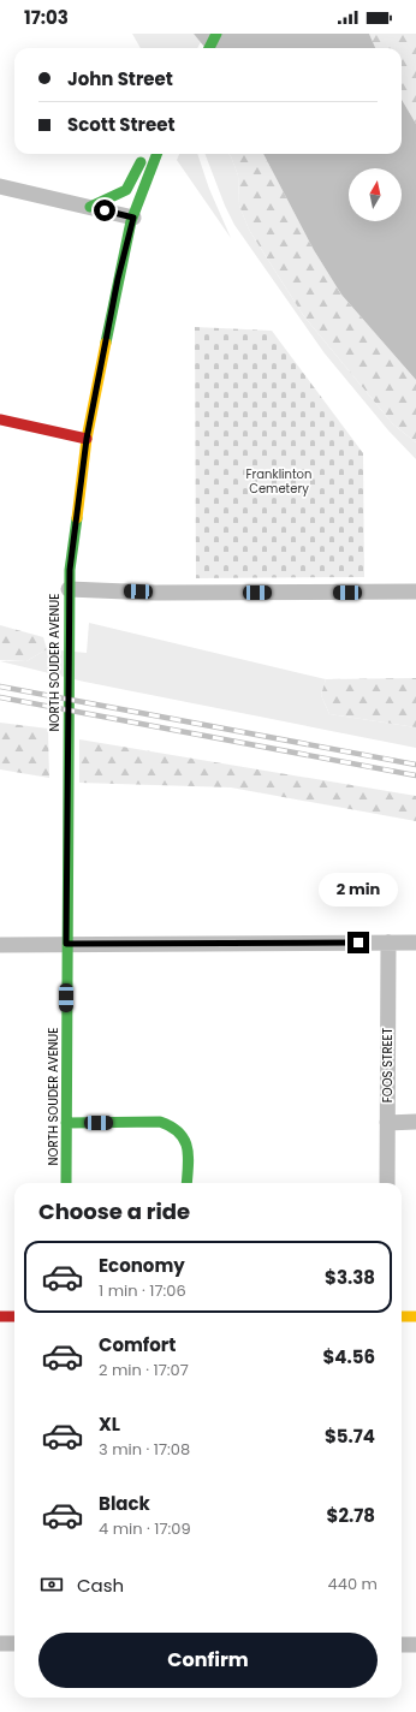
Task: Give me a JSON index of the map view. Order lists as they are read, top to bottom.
{
  "streets": {
    "main road": ["NORTH SOUDER AVENUE"],
    "street": ["FOOS STREET"]
  },
  "parks": ["Franklinton Cemetery"],
  "north": "top",
  "page": {
    "status": "17:03",
    "banner": ["John Street", "Scott Street"],
    "bubble": "2 min",
    "heading": "Choose a ride",
    "list": [
      {
        "name": "Economy",
        "note": "1 min · 17:06",
        "value": "$3.38"
      },
      {
        "name": "Comfort",
        "note": "2 min · 17:07",
        "value": "$4.56"
      },
      {
        "name": "XL",
        "note": "3 min · 17:08",
        "value": "$5.74"
      },
      {
        "name": "Black",
        "note": "4 min · 17:09",
        "value": "$2.78"
      }
    ],
    "pay": ["Cash", "440 m"],
    "buttons": "Confirm"
  }
}
